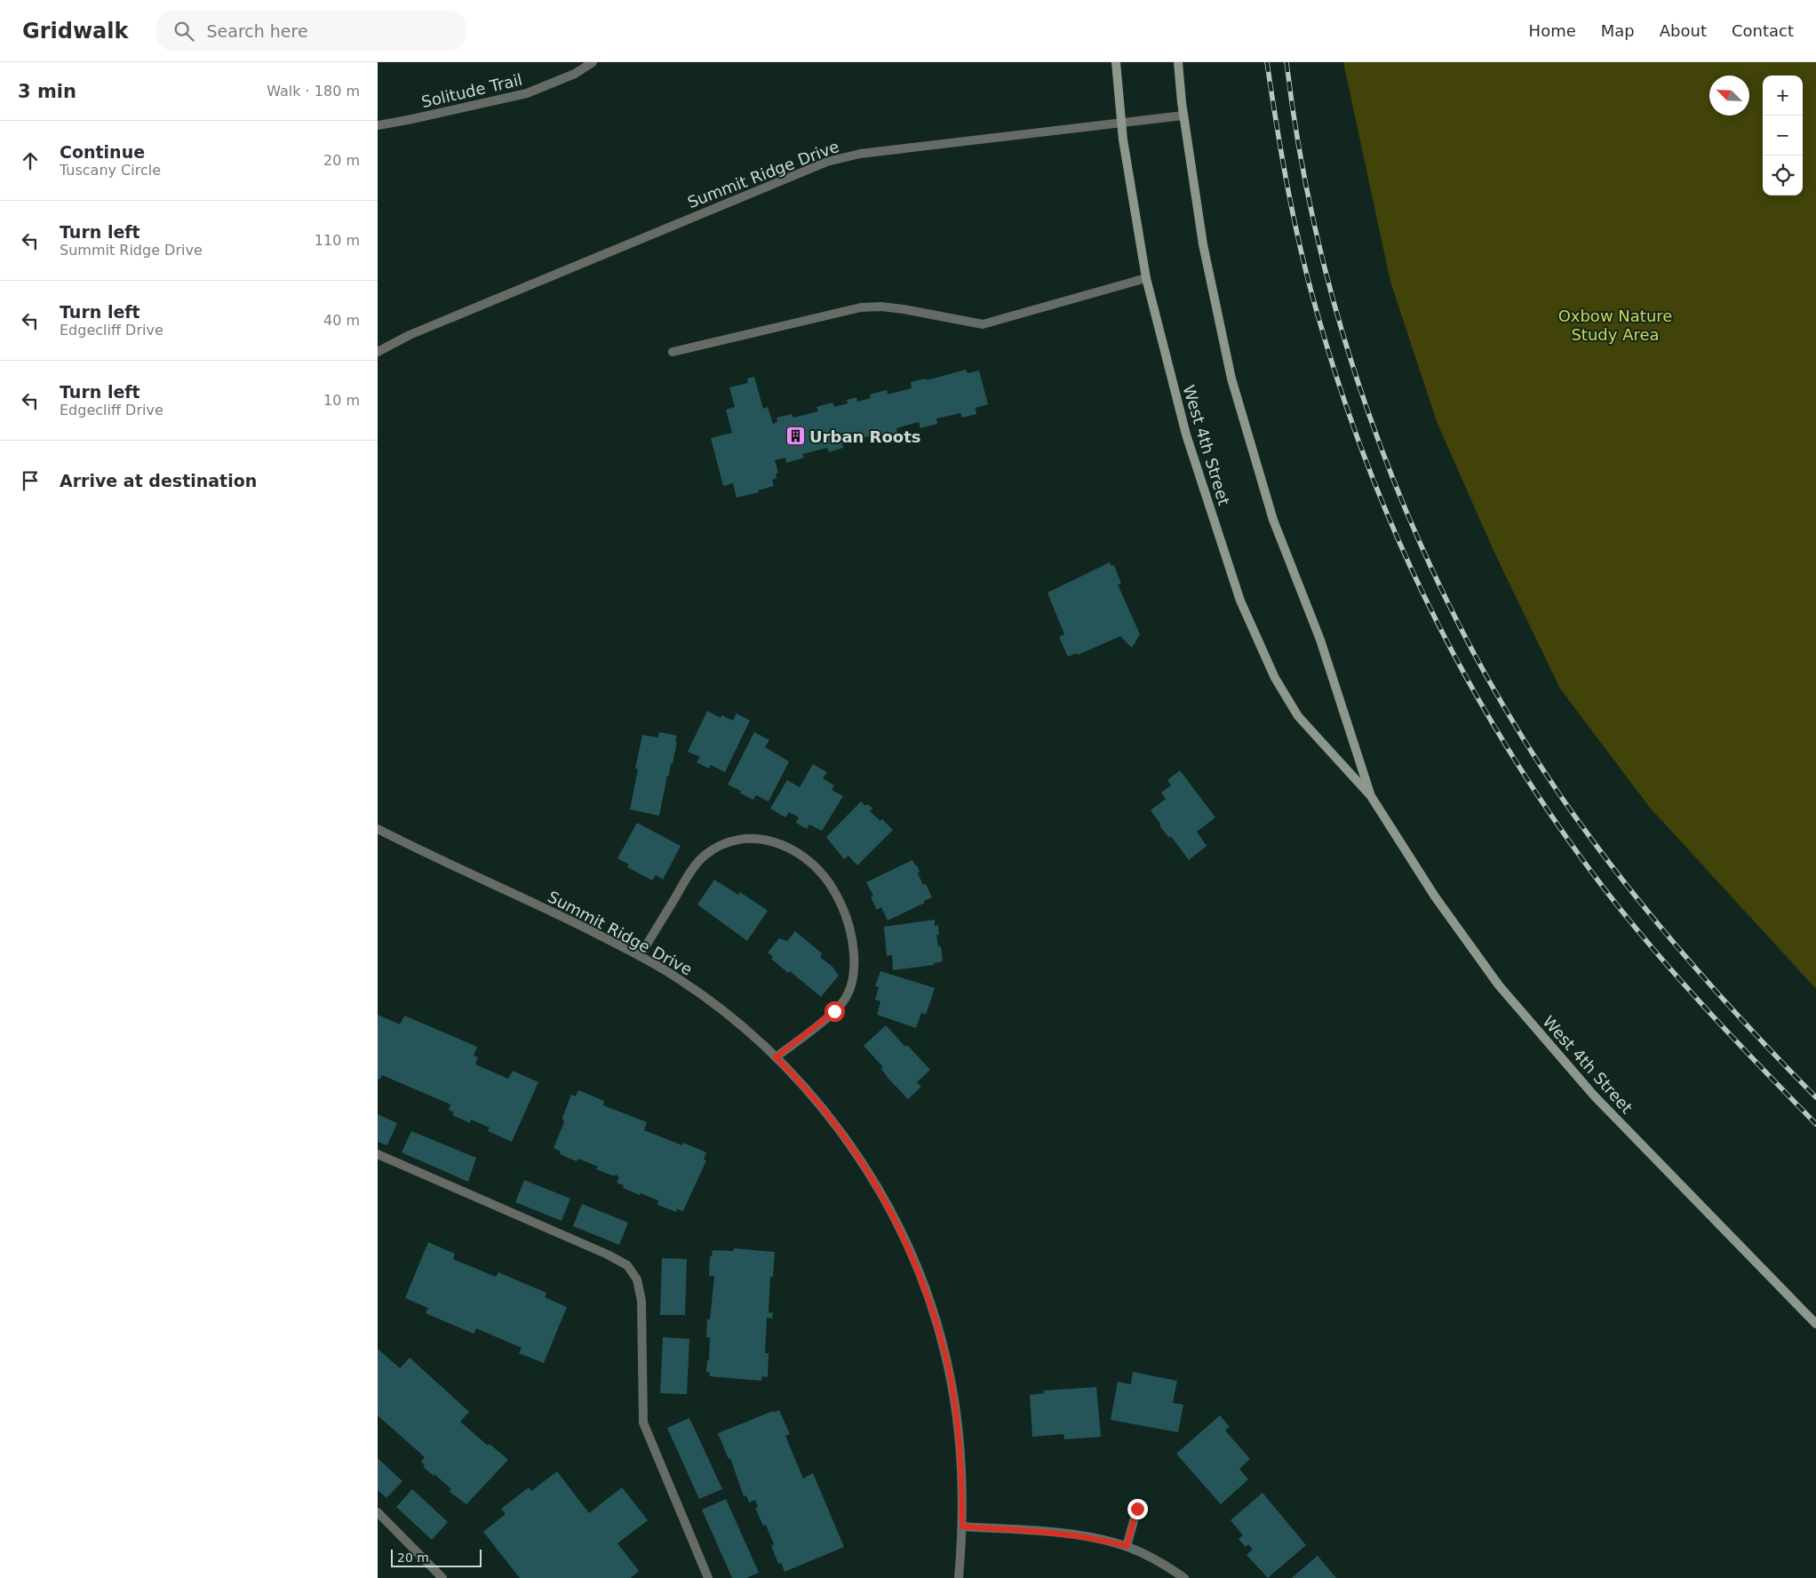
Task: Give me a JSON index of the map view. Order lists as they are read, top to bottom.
{
  "streets": {
    "main road": ["West 4th Street"],
    "street": ["Solitude Trail", "Summit Ridge Drive"]
  },
  "crossings": [
    ["Summit Ridge Drive", "West 4th Street"]
  ],
  "parks": ["Oxbow Nature Study Area"],
  "places": {
    "building": ["Urban Roots"]
  },
  "scale_bar": "20 m",
  "north": "top left",
  "page": {
    "header": "Gridwalk",
    "search": "Search here",
    "nav": [
      "Home",
      "Map",
      "About",
      "Contact"
    ],
    "heading": ["3 min", "Walk · 180 m"],
    "map_buttons": ["+", "−"],
    "list": [
      ["Continue", "Tuscany Circle", "20 m"],
      ["Turn left", "Summit Ridge Drive", "110 m"],
      ["Turn left", "Edgecliff Drive", "40 m"],
      ["Turn left", "Edgecliff Drive", "10 m"],
      "Arrive at destination"
    ],
    "scale": "20 m"
  }
}
